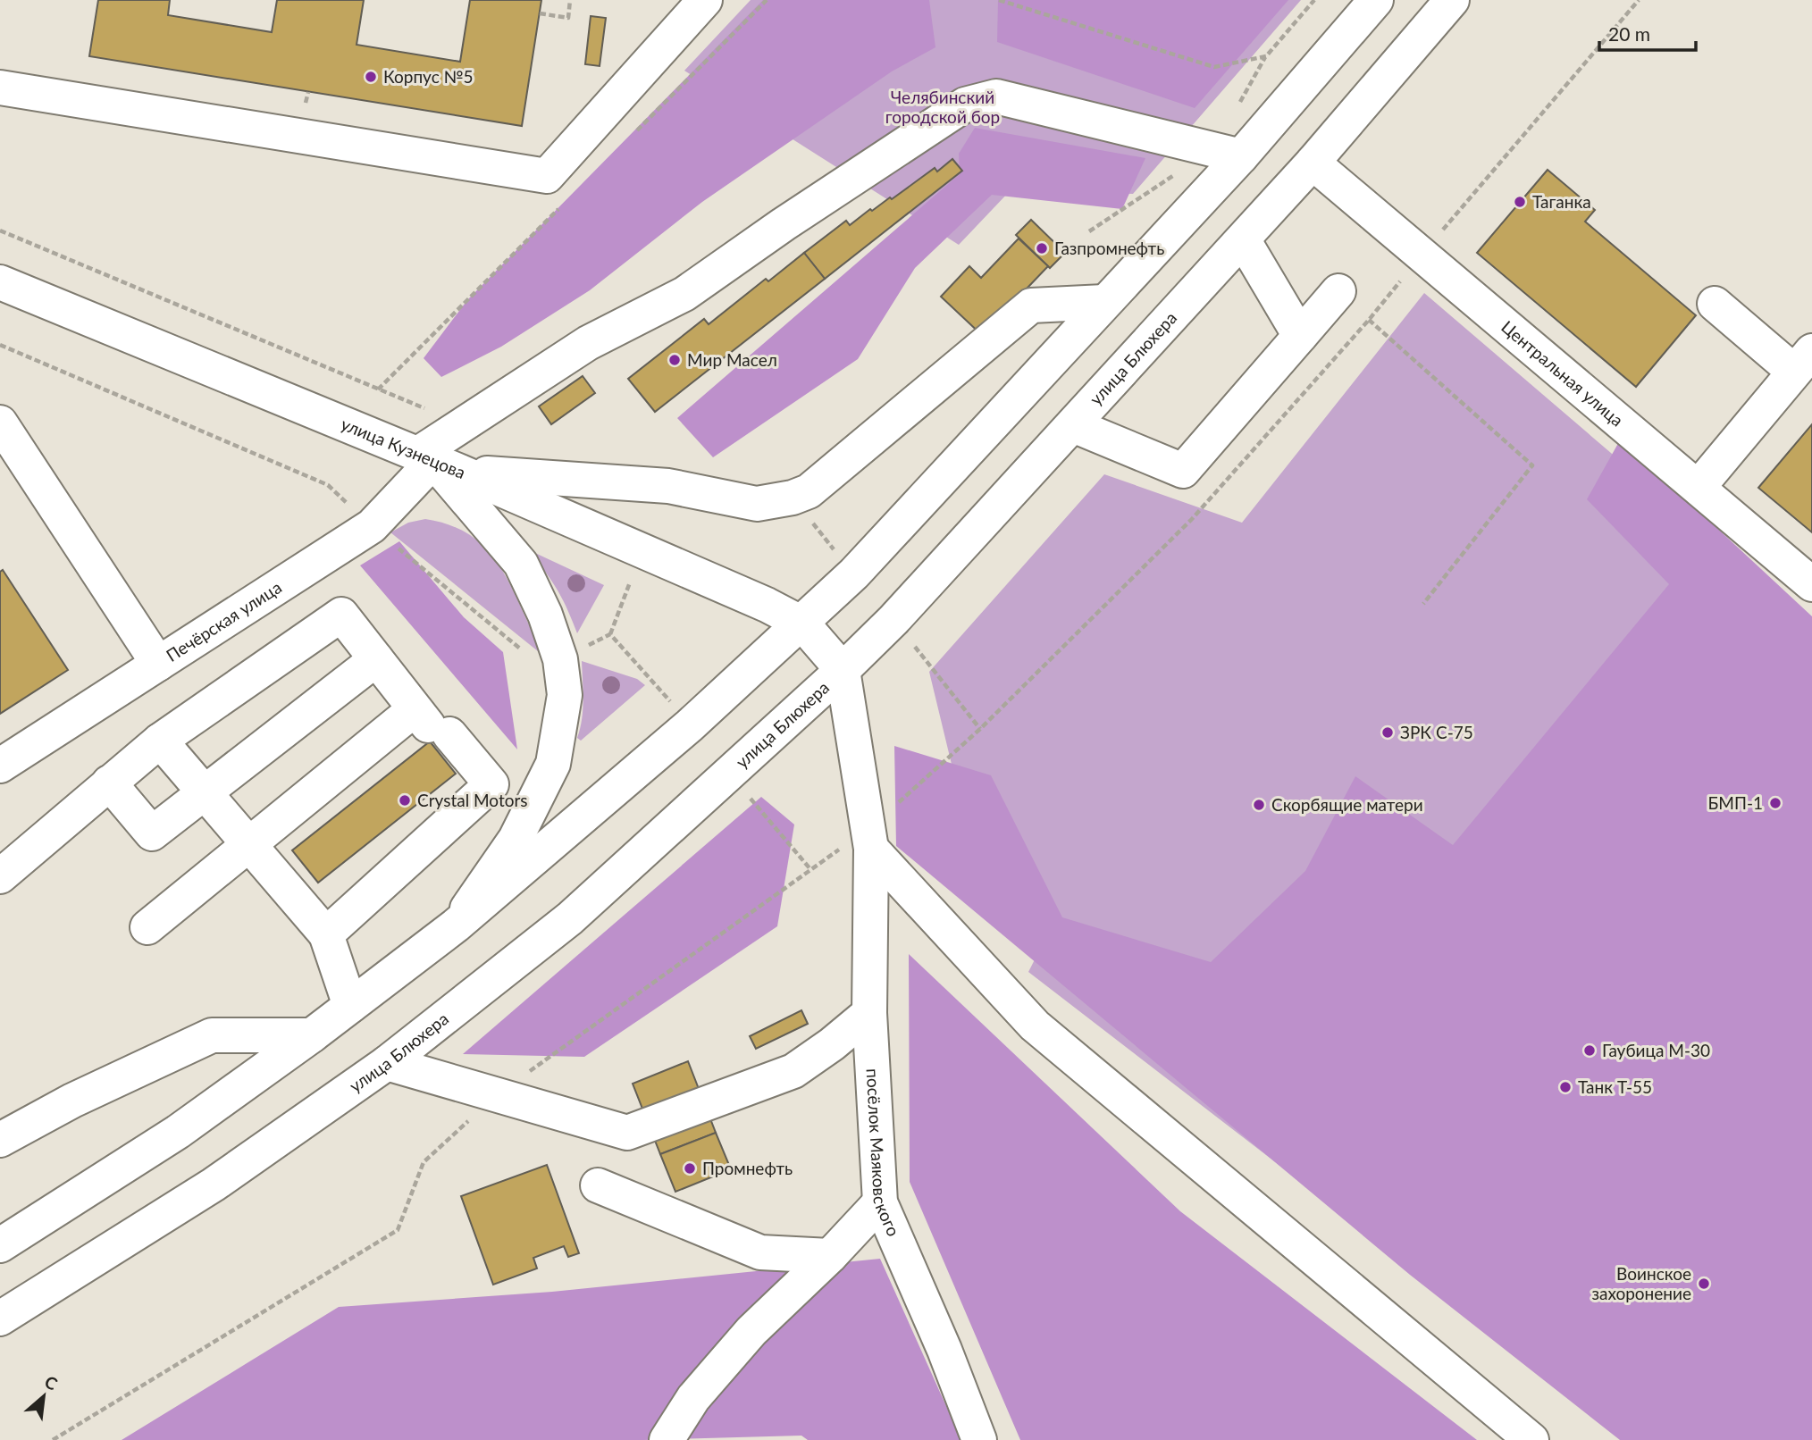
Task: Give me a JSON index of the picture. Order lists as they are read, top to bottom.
{
  "streets": {
    "street": [
      "улица Блюхера",
      "Центральная улица",
      "улица Кузнецова",
      "Печёрская улица",
      "посёлок Маяковского"
    ]
  },
  "crossings": [
    ["улица Блюхера", "Центральная улица"],
    ["улица Блюхера", "посёлок Маяковского"],
    ["улица Кузнецова", "Печёрская улица"]
  ],
  "parks": ["Челябинский городской бор"],
  "places": [
    "Корпус №5",
    "Таганка",
    "Газпромнефть",
    "Мир Масел",
    "ЗРК С-75",
    "Crystal Motors",
    "БМП-1",
    "Скорбящие матери",
    "Гаубица М-30",
    "Танк Т-55",
    "Промнефть",
    "Воинское захоронение"
  ],
  "scale_bar": "20 m",
  "north": "top right"
}
